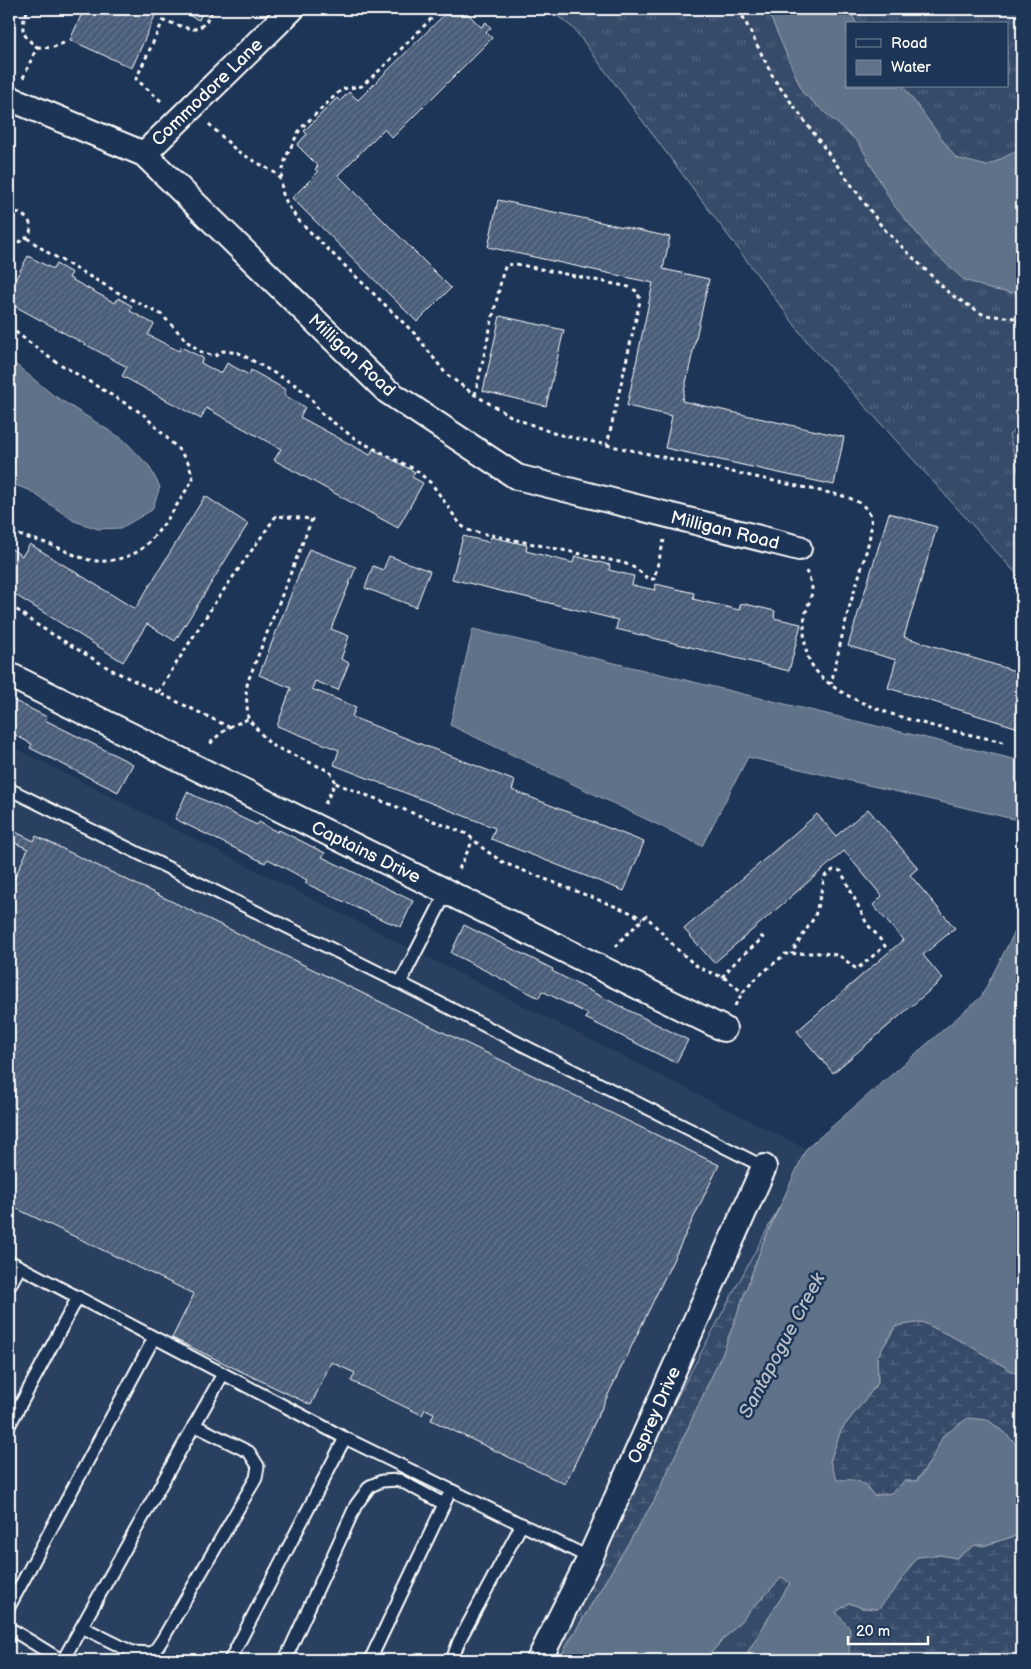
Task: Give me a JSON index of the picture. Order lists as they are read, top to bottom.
{
  "streets": {
    "street": [
      "Commodore Lane",
      "Milligan Road",
      "Captains Drive",
      "Osprey Drive"
    ]
  },
  "crossings": [
    ["Commodore Lane", "Milligan Road"]
  ],
  "water": ["Santapogue Creek"],
  "legend": ["Road", "Water"],
  "scale_bar": "20 m"
}
